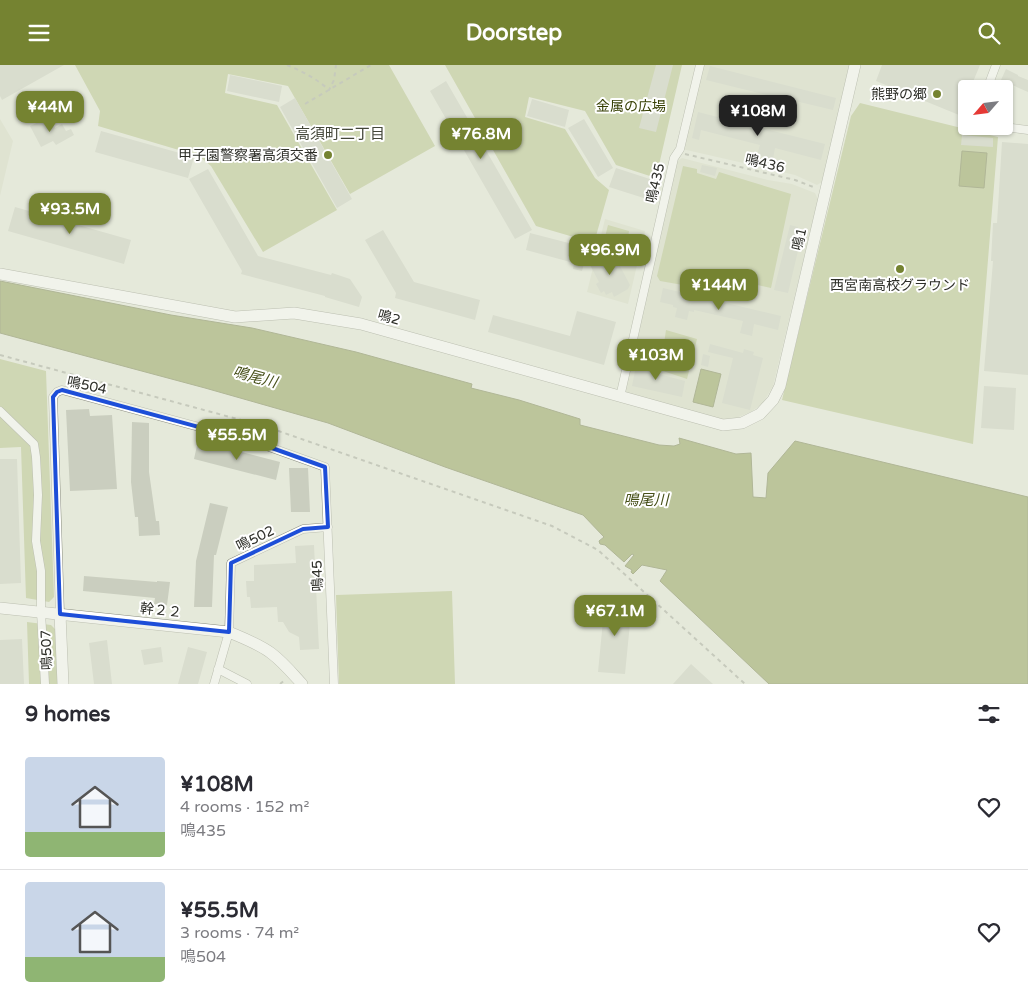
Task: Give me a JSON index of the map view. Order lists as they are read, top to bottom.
{
  "streets": {
    "street": [
      "鳴435",
      "鳴1",
      "鳴2",
      "鳴504",
      "鳴502",
      "鳴45",
      "幹２２",
      "鳴507"
    ],
    "path": ["鳴436"]
  },
  "crossings": [
    ["鳴436", "鳴435"],
    ["鳴436", "鳴1"],
    ["鳴435", "鳴2"],
    ["鳴1", "鳴2"],
    ["鳴504", "鳴45"],
    ["鳴504", "幹２２"],
    ["鳴504", "鳴507"],
    ["鳴502", "鳴45"],
    ["鳴502", "幹２２"],
    ["幹２２", "鳴507"]
  ],
  "districts": ["高須町二丁目"],
  "water": ["鳴尾川"],
  "parks": ["金属の広場"],
  "places": ["熊野の郷", "甲子園警察署高須交番", "西宮南高校グラウンド"],
  "north": "bottom left",
  "page": {
    "header": "Doorstep",
    "price": [
      "¥44M",
      "¥108M",
      "¥76.8M",
      "¥93.5M",
      "¥96.9M",
      "¥144M",
      "¥103M",
      "¥55.5M",
      "¥67.1M"
    ],
    "heading": "9 homes",
    "list": [
      {
        "name": "¥108M",
        "note": "4 rooms · 152 m² · 鳴435"
      },
      {
        "name": "¥55.5M",
        "note": "3 rooms · 74 m² · 鳴504"
      }
    ]
  }
}
